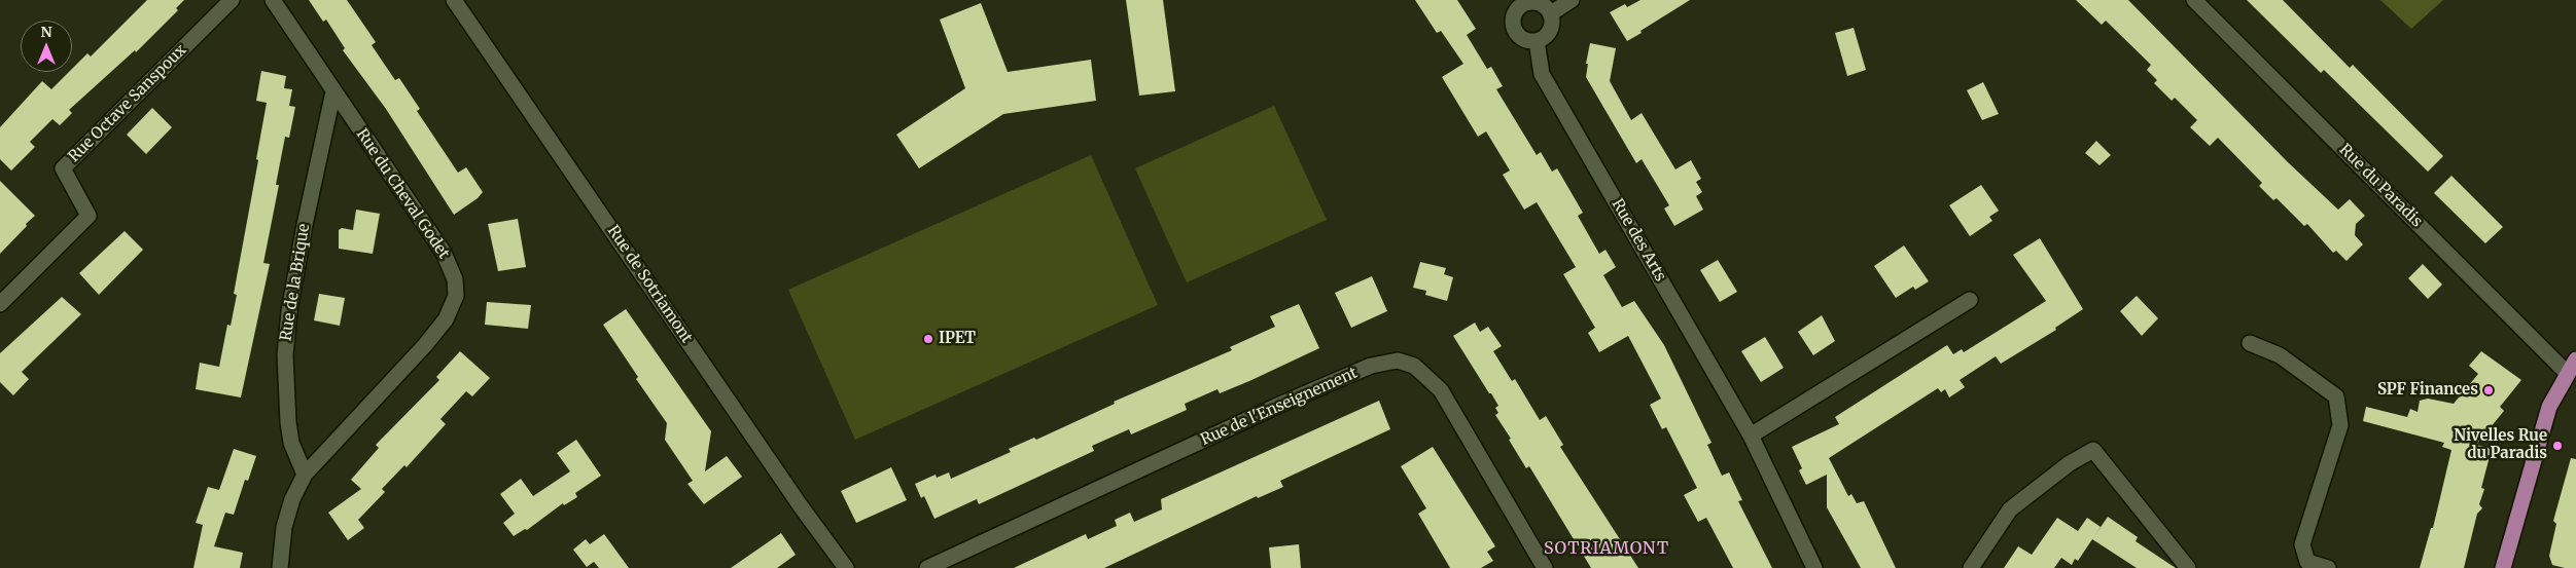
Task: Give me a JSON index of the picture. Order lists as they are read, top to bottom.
{
  "streets": {
    "street": [
      "Rue Octave Sanspoux",
      "Rue du Paradis",
      "Rue du Cheval Godet",
      "Rue des Arts",
      "Rue de la Brique",
      "Rue de Sotriamont",
      "Rue de l'Enseignement"
    ]
  },
  "crossings": [
    ["Rue du Cheval Godet", "Rue de la Brique"]
  ],
  "districts": ["SOTRIAMONT"],
  "places": ["IPET", "SPF Finances", "Nivelles Rue du Paradis"],
  "north": "top"
}
